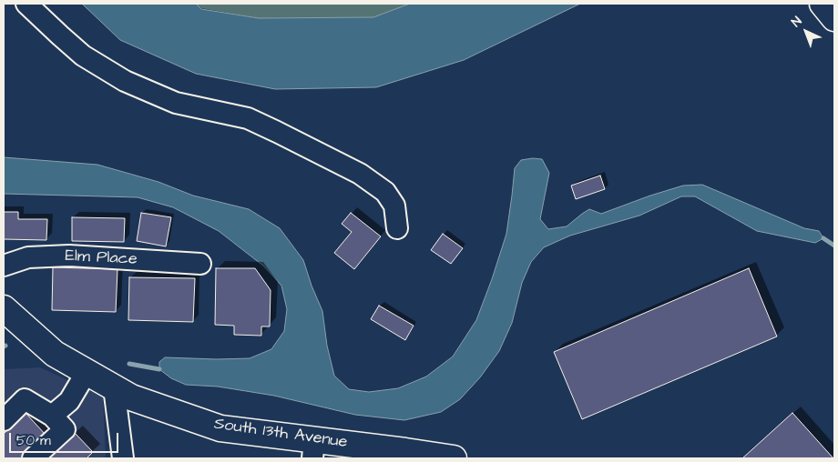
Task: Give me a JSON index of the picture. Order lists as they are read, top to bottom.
{
  "streets": {
    "main road": ["South 13th Avenue"],
    "street": ["Elm Place"]
  },
  "scale_bar": "50 m",
  "north": "top left"
}
